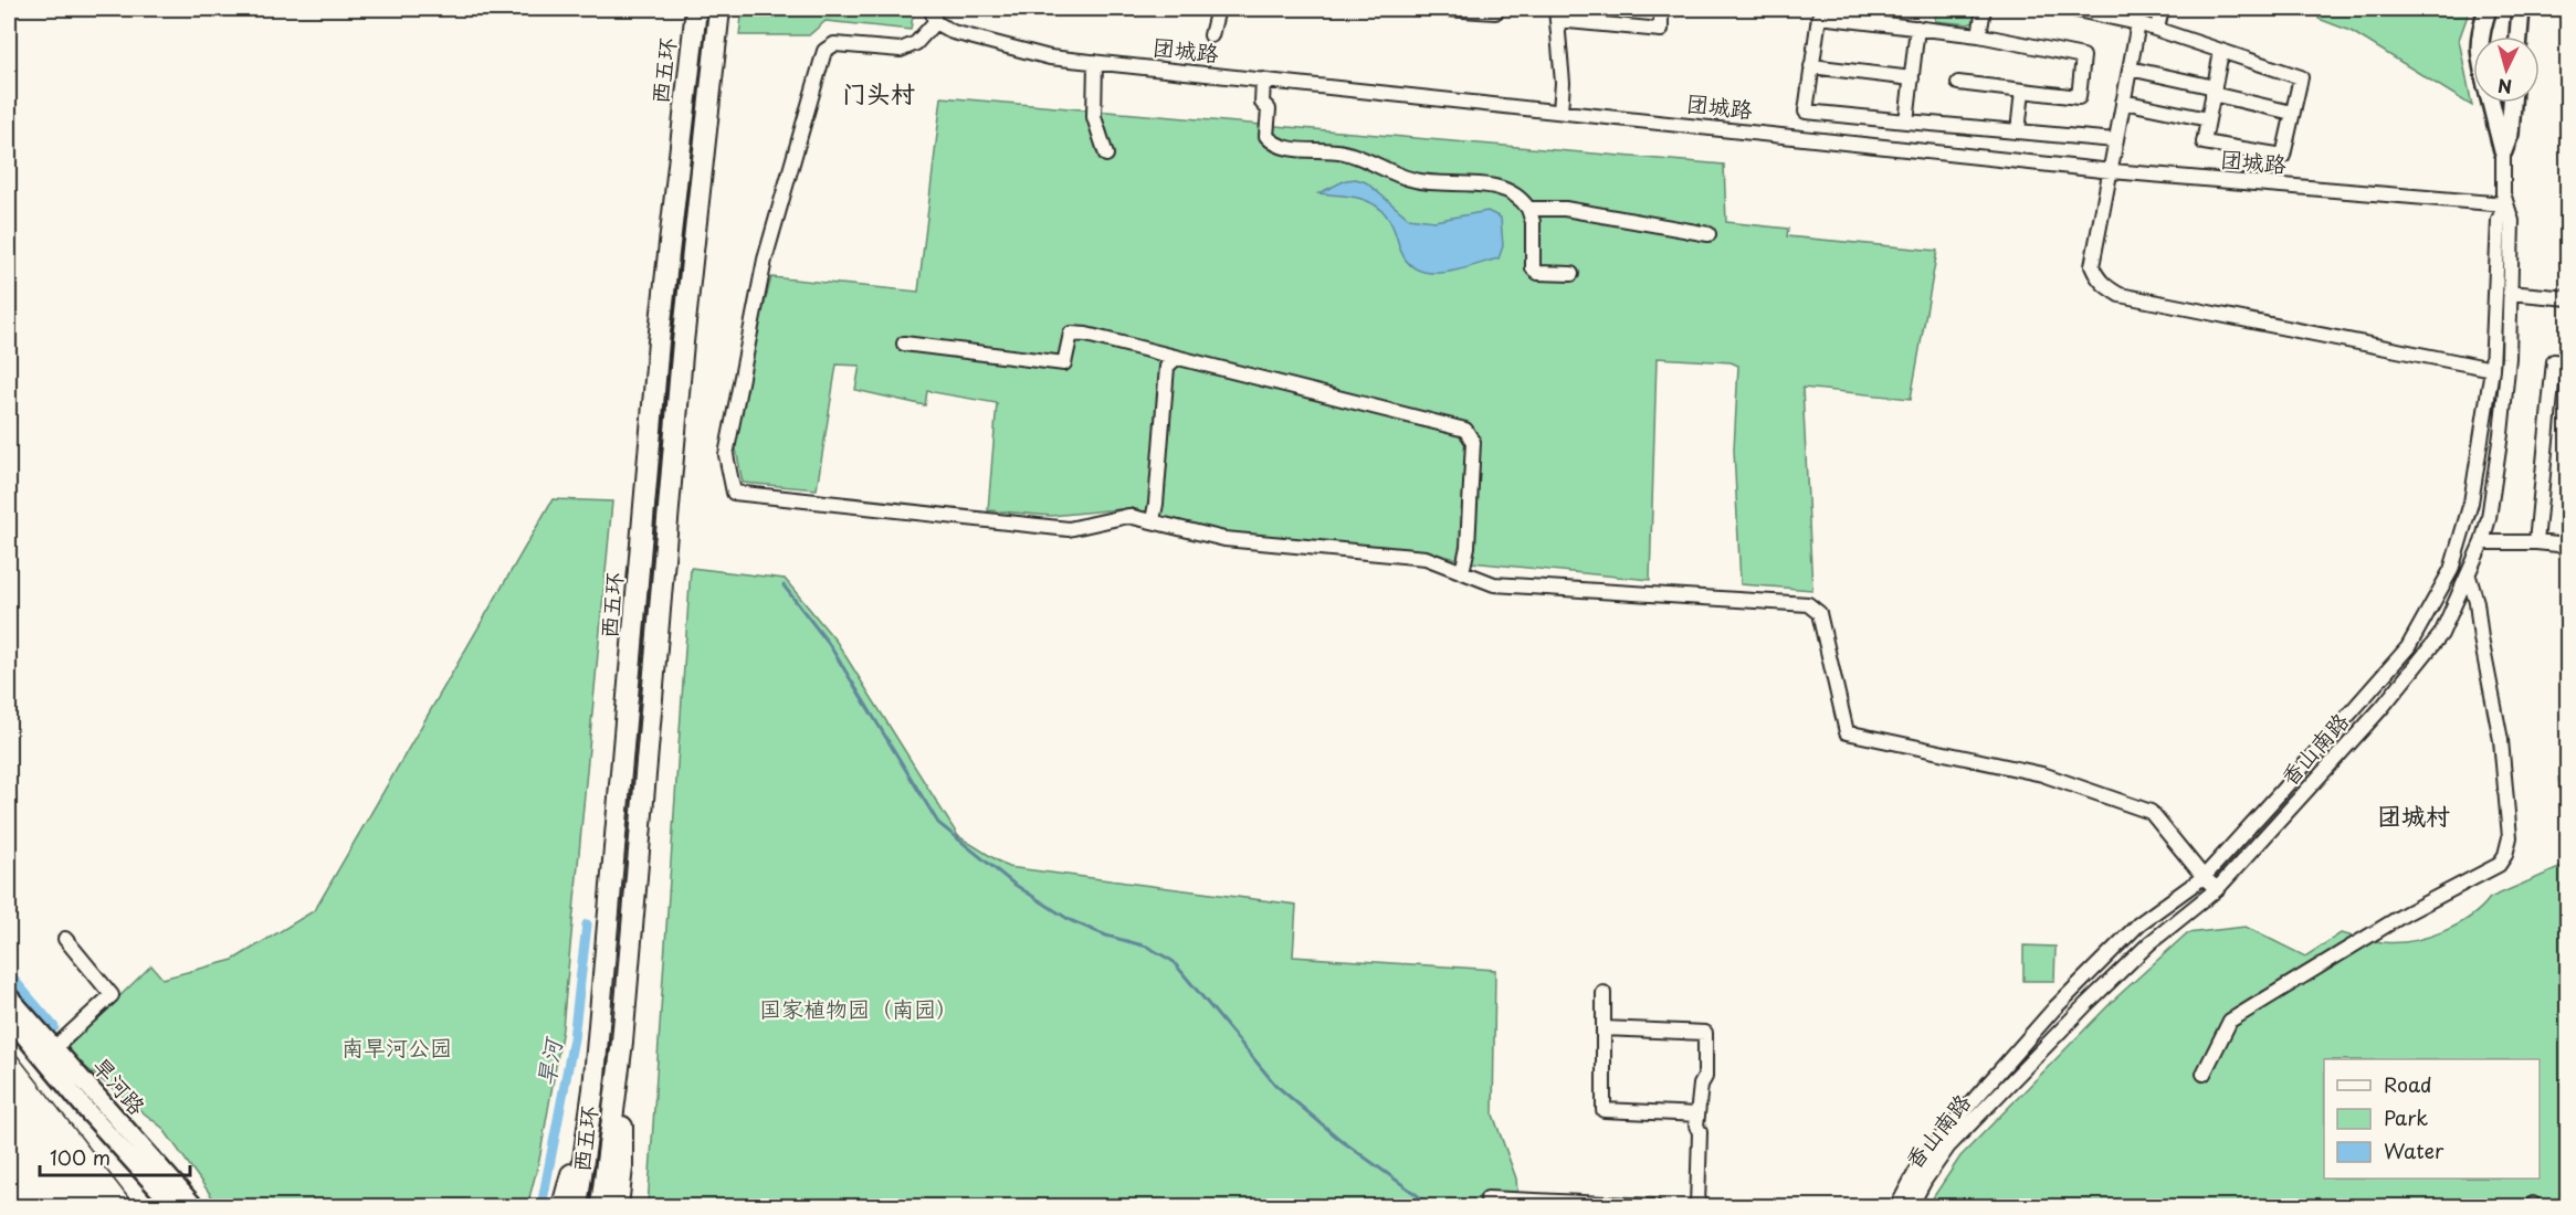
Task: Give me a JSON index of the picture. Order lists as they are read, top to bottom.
{
  "streets": {
    "highway": ["西五环"],
    "main road": ["香山南路", "旱河路"],
    "street": ["团城路"]
  },
  "crossings": [
    ["团城路", "香山南路"]
  ],
  "districts": ["门头村", "团城村"],
  "water": ["旱河"],
  "parks": ["国家植物园（南园）", "南旱河公园"],
  "legend": ["Road", "Park", "Water"],
  "scale_bar": "100 m",
  "north": "bottom"
}
